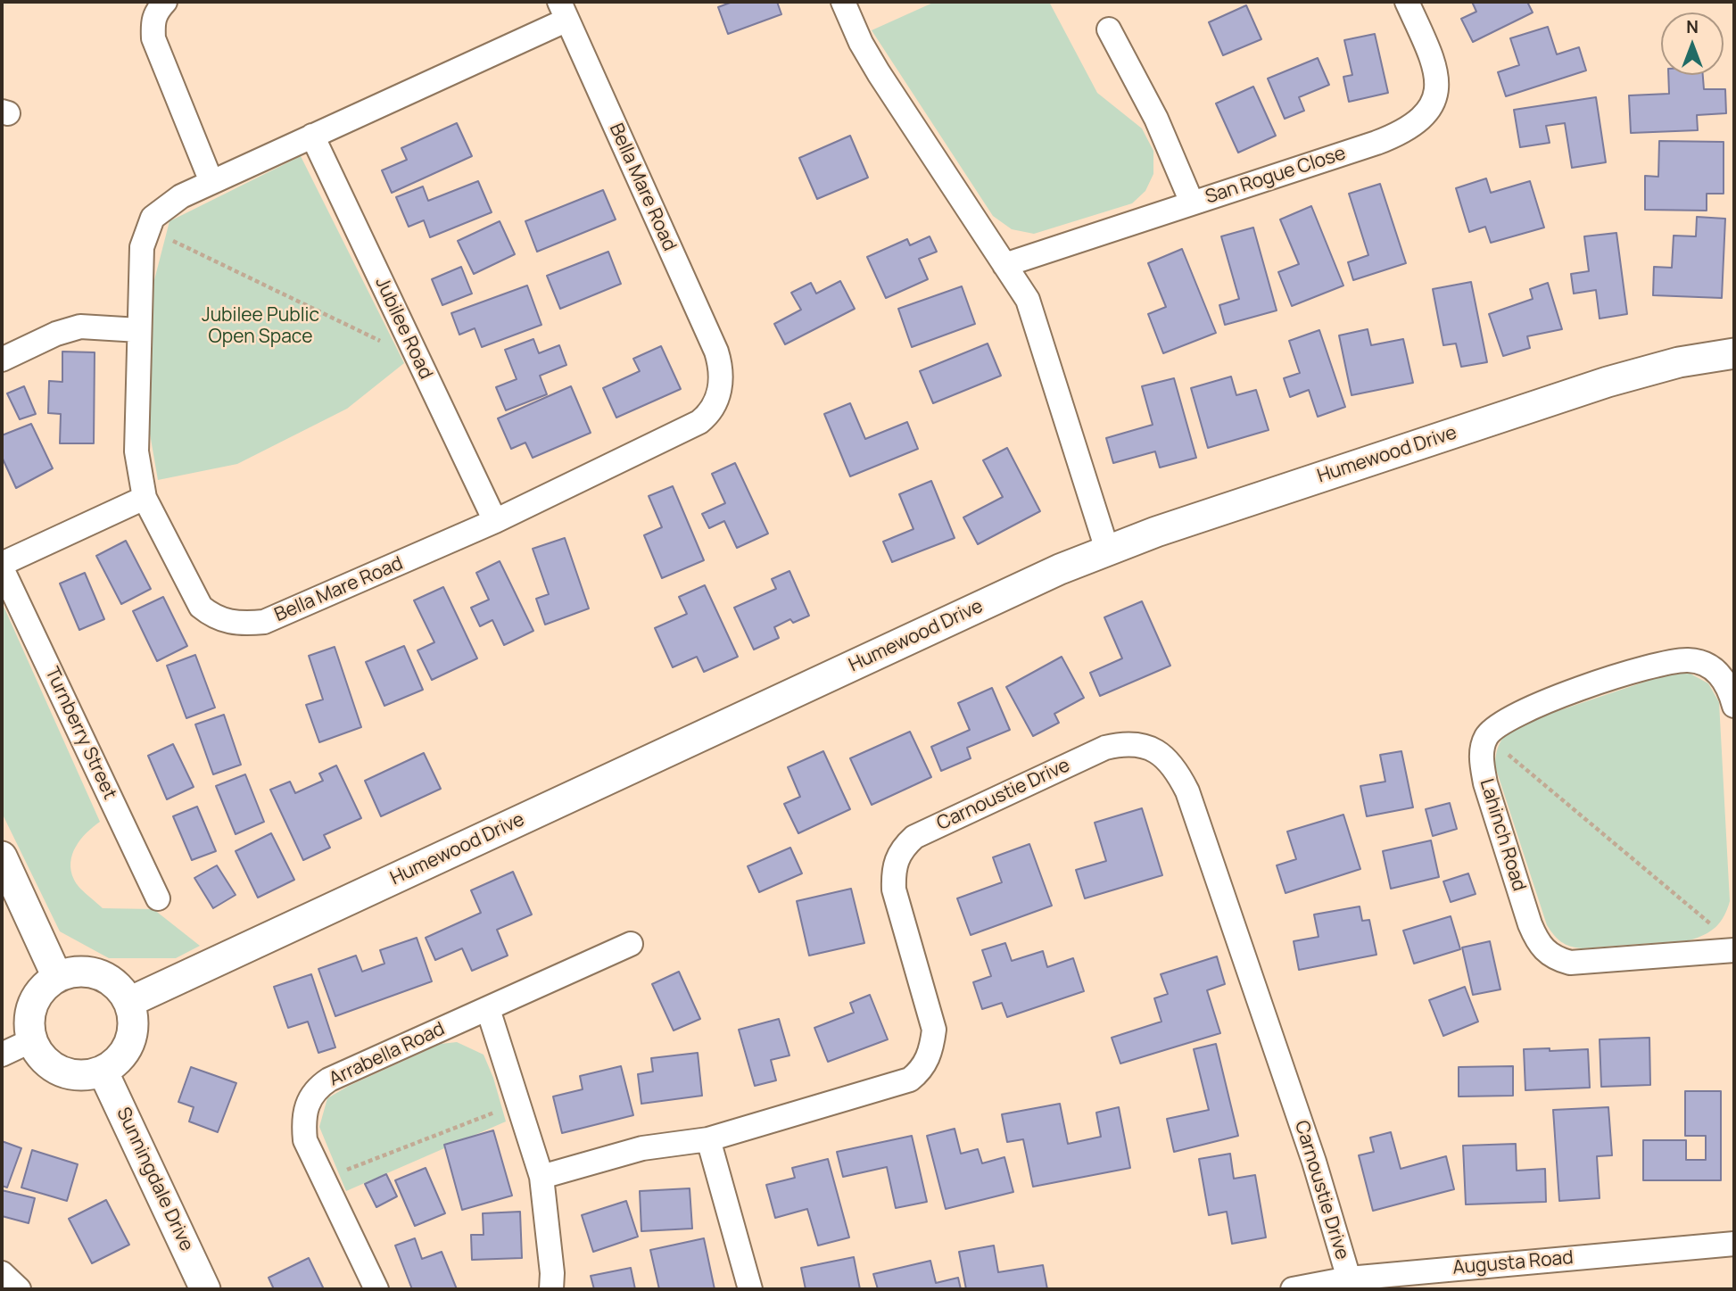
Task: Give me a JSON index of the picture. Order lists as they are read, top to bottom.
{
  "streets": {
    "street": [
      "San Rogue Close",
      "Bella Mare Road",
      "Jubilee Road",
      "Humewood Drive",
      "Turnberry Street",
      "Carnoustie Drive",
      "Lahinch Road",
      "Arrabella Road",
      "Sunningdale Drive",
      "Augusta Road"
    ]
  },
  "crossings": [
    ["Bella Mare Road", "Jubilee Road"],
    ["Humewood Drive", "Sunningdale Drive"],
    ["Carnoustie Drive", "Augusta Road"]
  ],
  "parks": ["Jubilee Public Open Space"],
  "north": "top"
}
